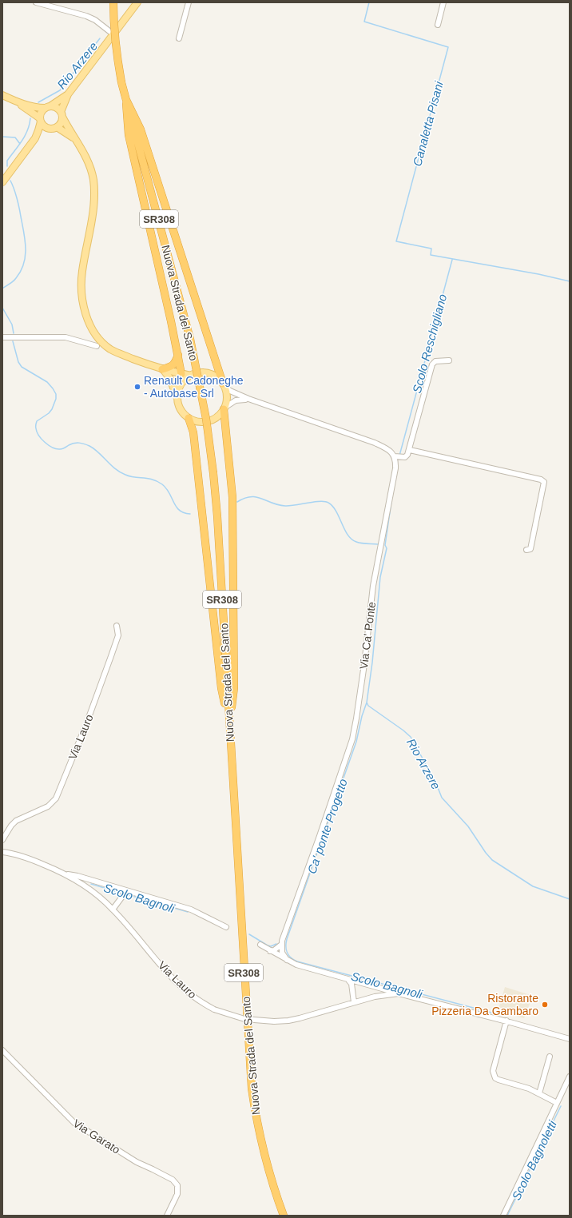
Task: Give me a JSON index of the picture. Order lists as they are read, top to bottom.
{
  "streets": {
    "highway": ["SR308", "Nuova Strada del Santo"],
    "street": ["Via Ca' Ponte", "Via Lauro", "Via Garato"]
  },
  "water": [
    "Rio Arzere",
    "Canaletta Pisani",
    "Scolo Reschigliano",
    "Ca' ponte Progetto",
    "Scolo Bagnoli",
    "Scolo Bagnoletti"
  ],
  "places": ["Renault Cadoneghe - Autobase Srl", "Ristorante Pizzeria Da Gambaro"]
}
